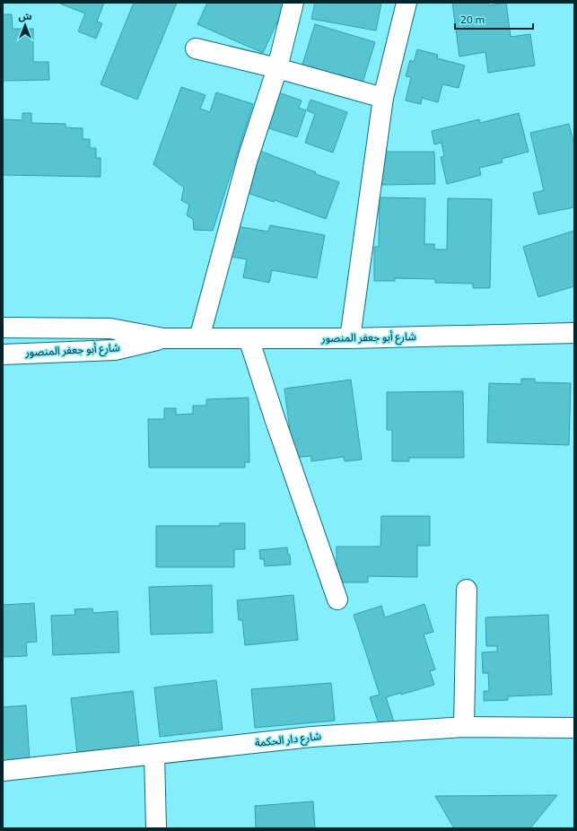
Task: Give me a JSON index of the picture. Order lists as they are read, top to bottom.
{
  "streets": {
    "street": ["شارع أبو جعفر المنصور", "شارع دار الحكمة"]
  },
  "scale_bar": "20 m",
  "north": "top"
}
